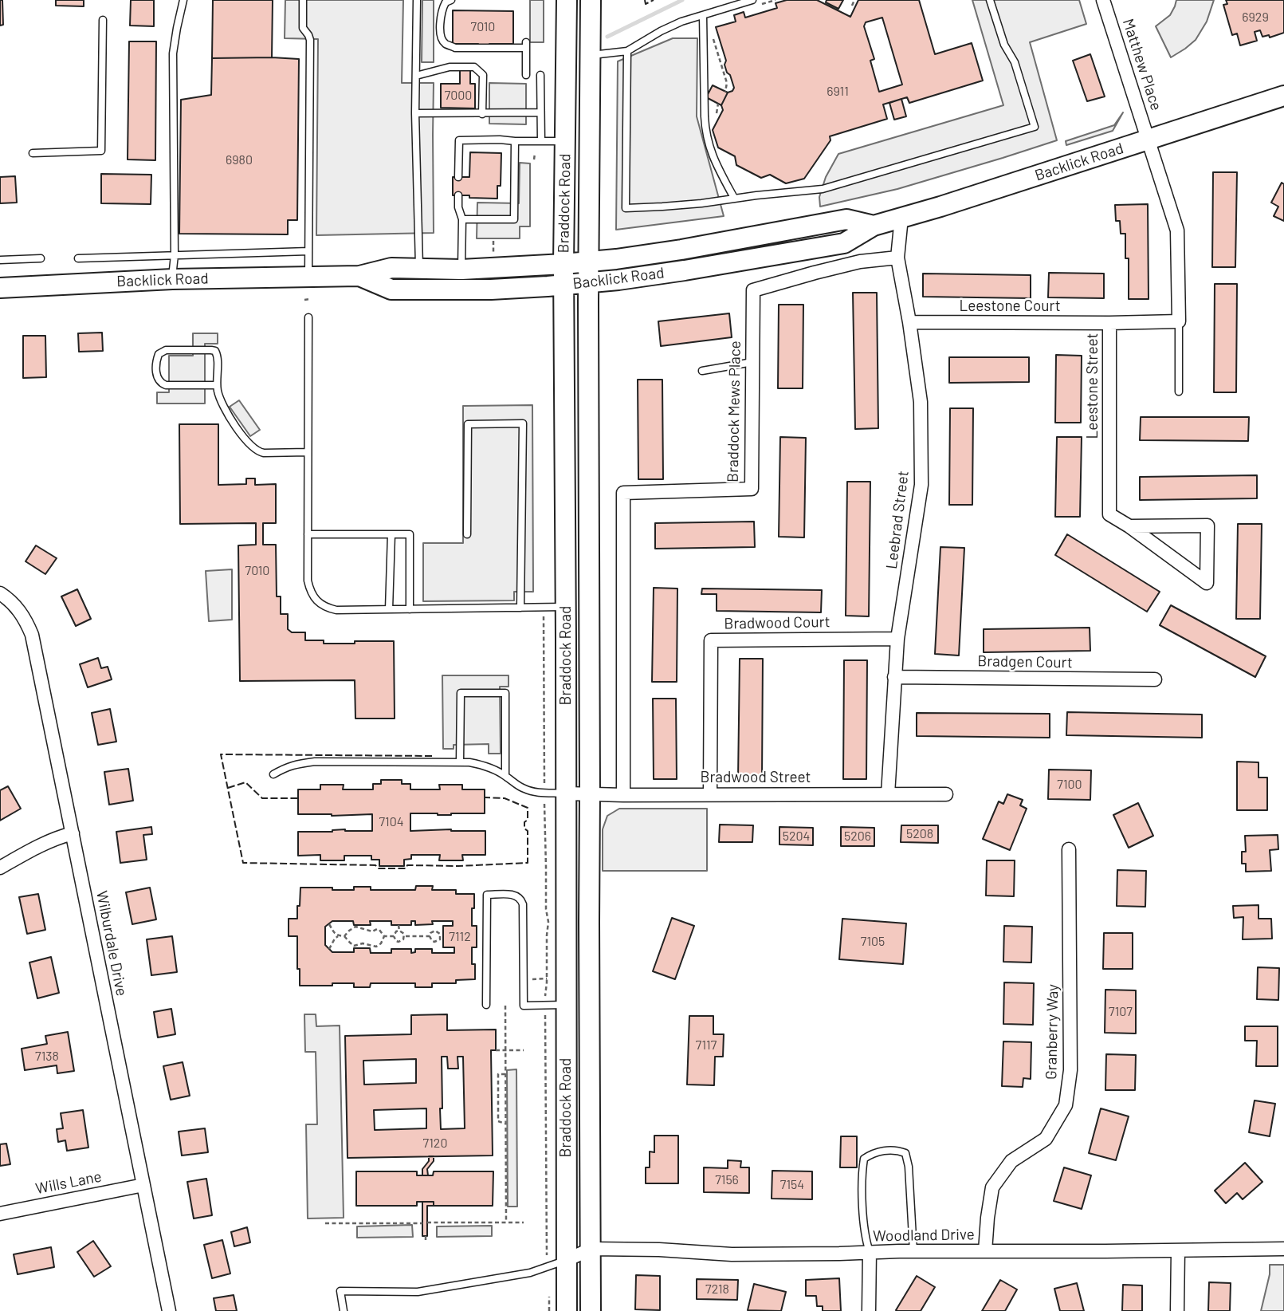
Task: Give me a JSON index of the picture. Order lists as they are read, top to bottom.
{
  "streets": {
    "main road": ["Backlick Road", "Braddock Road"],
    "street": [
      "Matthew Place",
      "Leestone Court",
      "Leestone Street",
      "Braddock Mews Place",
      "Leebrad Street",
      "Bradwood Court",
      "Bradgen Court",
      "Bradwood Street",
      "Wilburdale Drive",
      "Granberry Way",
      "Wills Lane",
      "Woodland Drive"
    ]
  },
  "crossings": [
    ["Matthew Place", "Backlick Road"],
    ["Backlick Road", "Braddock Road"],
    ["Backlick Road", "Leebrad Street"],
    ["Braddock Road", "Bradwood Street"],
    ["Braddock Road", "Woodland Drive"],
    ["Leestone Court", "Leestone Street"],
    ["Leestone Court", "Leebrad Street"],
    ["Braddock Mews Place", "Leebrad Street"],
    ["Braddock Mews Place", "Bradwood Street"],
    ["Leebrad Street", "Bradwood Court"],
    ["Leebrad Street", "Bradgen Court"],
    ["Leebrad Street", "Bradwood Street"],
    ["Bradwood Court", "Bradwood Street"],
    ["Wilburdale Drive", "Wills Lane"],
    ["Granberry Way", "Woodland Drive"]
  ],
  "house_numbers": [
    "6929",
    "7010",
    "6911",
    "7000",
    "6980",
    "7010",
    "7100",
    "7104",
    "5208",
    "5204",
    "5206",
    "7112",
    "7105",
    "7107",
    "7117",
    "7138",
    "7120",
    "7156",
    "7154",
    "7218"
  ]
}
